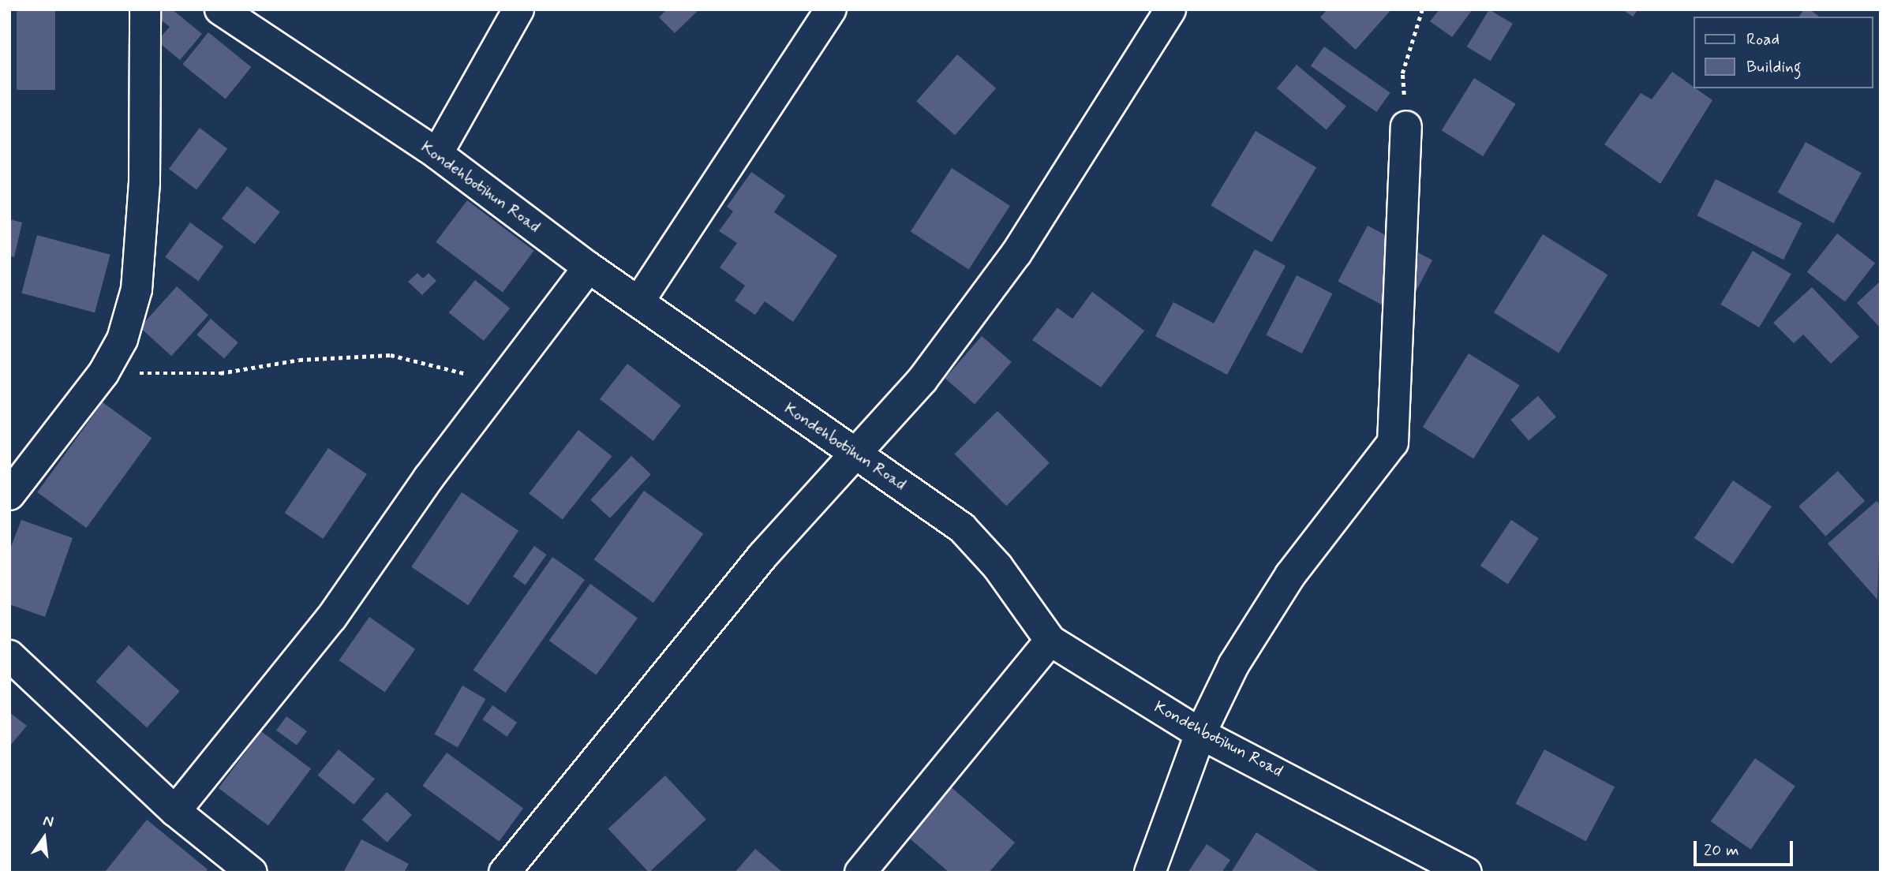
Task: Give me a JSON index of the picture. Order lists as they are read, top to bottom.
{
  "streets": {
    "street": ["Kondehbotihun Road"]
  },
  "legend": ["Road", "Building"],
  "scale_bar": "20 m",
  "north": "top"
}
